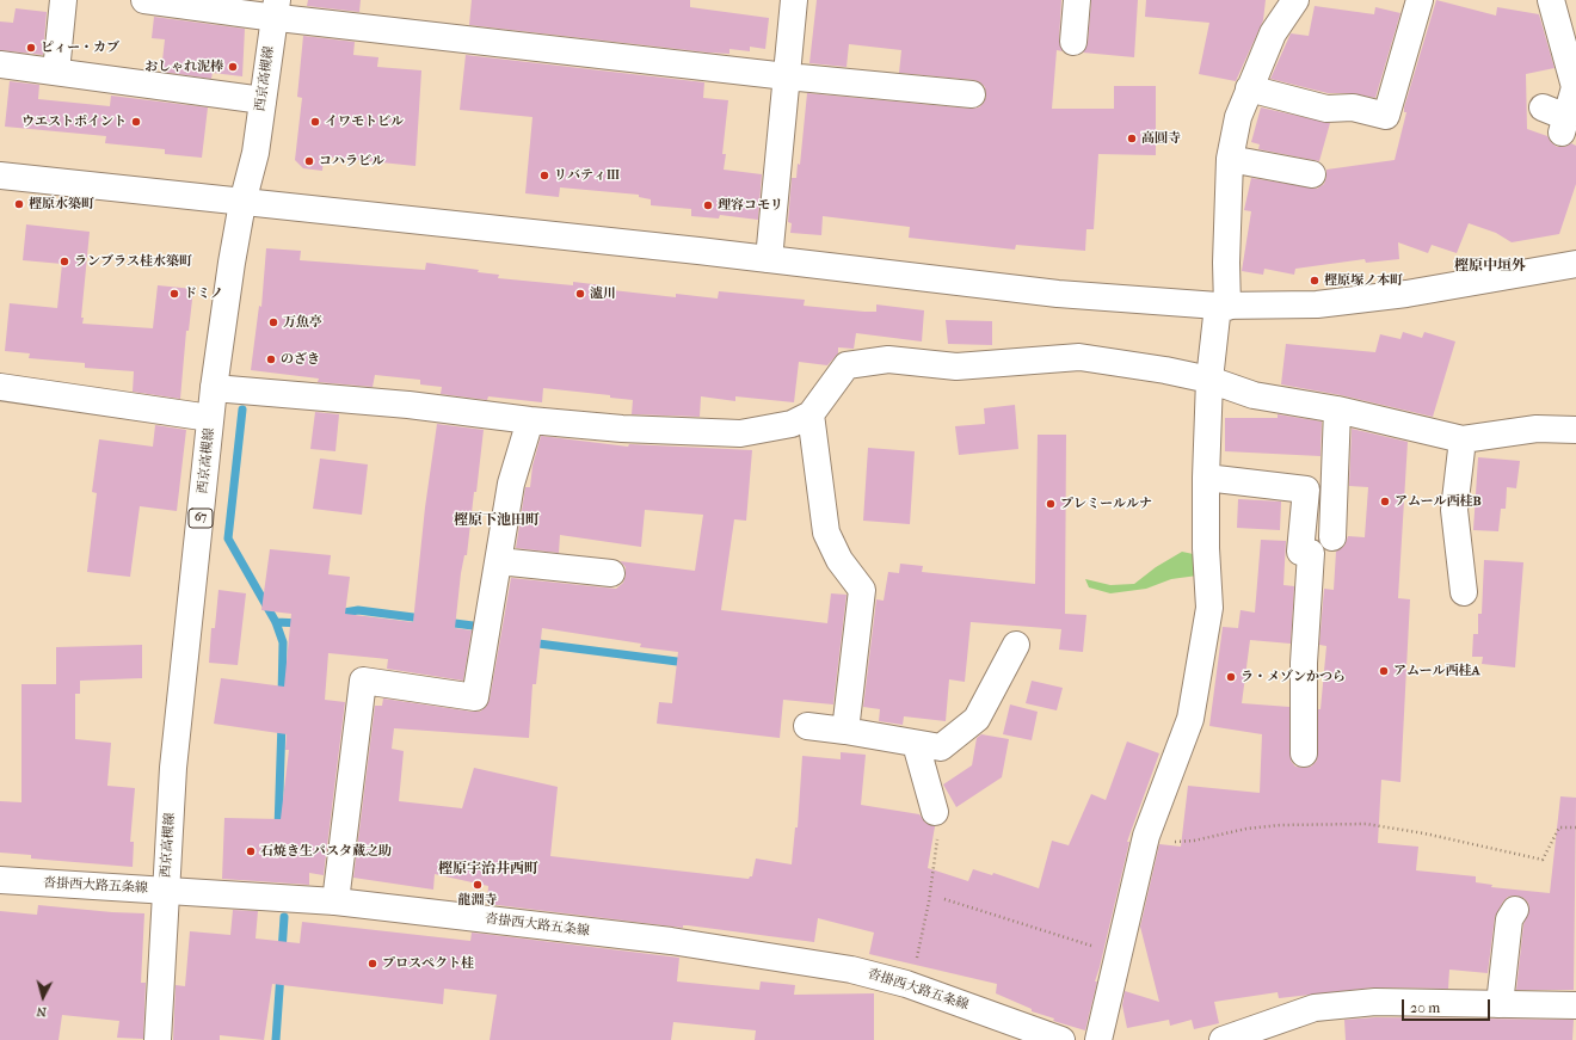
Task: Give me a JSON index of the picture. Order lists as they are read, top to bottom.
{
  "streets": {
    "street": ["西京高槻線", "67", "沓掛西大路五条線"]
  },
  "crossings": [
    ["西京高槻線", "沓掛西大路五条線"]
  ],
  "districts": ["樫原中垣外", "樫原下池田町", "樫原宇治井西町"],
  "places": [
    "ピィー・カブ",
    "おしゃれ泥棒",
    "ウエストポイント",
    "イワモトビル",
    "高圓寺",
    "コハラビル",
    "リバティⅢ",
    "樫原水築町",
    "理容コモリ",
    "ランブラス桂水築町",
    "樫原塚ノ本町",
    "ドミノ",
    "瀘川",
    "万魚亭",
    "のざき",
    "アムール西桂B",
    "プレミールルナ",
    "アムール西桂A",
    "ラ・メゾンかつら",
    "石焼き生パスタ蔵之助",
    "龍淵寺",
    "プロスペクト桂"
  ],
  "scale_bar": "20 m",
  "north": "bottom"
}
